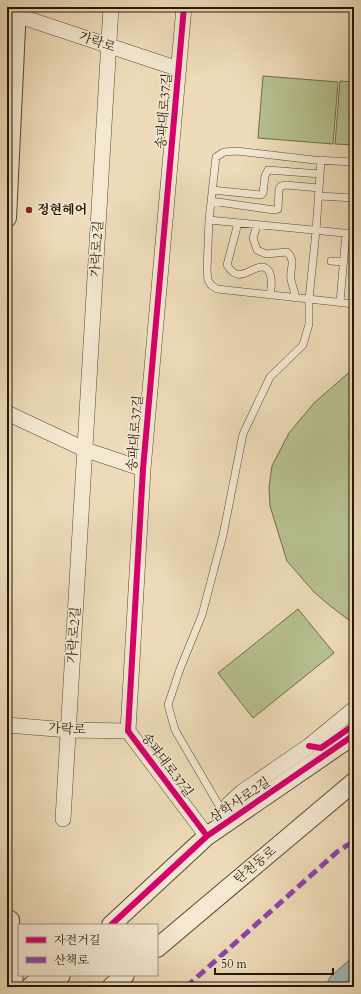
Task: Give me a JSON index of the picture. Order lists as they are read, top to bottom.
{
  "streets": {
    "street": [
      "가락로",
      "송파대로37길",
      "가락로2길",
      "삼학사로2길",
      "탄천동로"
    ]
  },
  "crossings": [
    ["가락로", "송파대로37길"],
    ["가락로", "가락로2길"],
    ["송파대로37길", "삼학사로2길"]
  ],
  "places": ["정현헤어"],
  "legend": ["자전거길", "산책로"],
  "scale_bar": "50 m"
}
